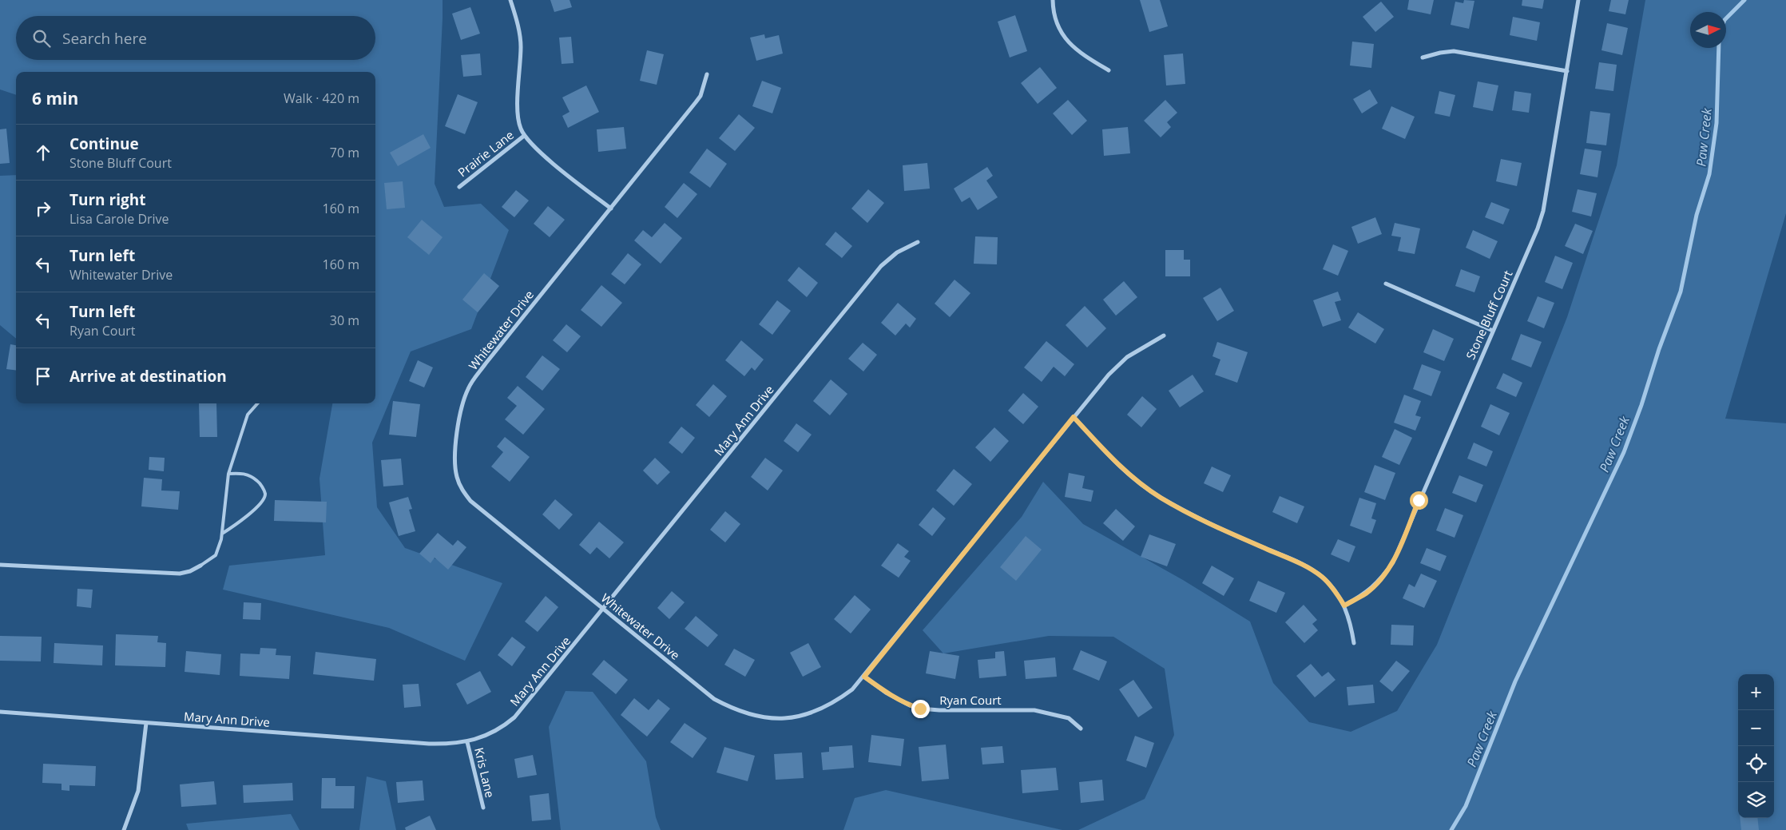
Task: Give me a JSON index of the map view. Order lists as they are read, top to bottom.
{
  "streets": {
    "street": [
      "Prairie Lane",
      "Stone Bluff Court",
      "Whitewater Drive",
      "Mary Ann Drive",
      "Ryan Court",
      "Kris Lane"
    ]
  },
  "crossings": [
    ["Whitewater Drive", "Mary Ann Drive"],
    ["Whitewater Drive", "Ryan Court"],
    ["Mary Ann Drive", "Kris Lane"]
  ],
  "water": ["Paw Creek"],
  "north": "right",
  "page": {
    "search": "Search here",
    "heading": ["6 min", "Walk · 420 m"],
    "list": [
      ["Continue", "Stone Bluff Court", "70 m"],
      ["Turn right", "Lisa Carole Drive", "160 m"],
      ["Turn left", "Whitewater Drive", "160 m"],
      ["Turn left", "Ryan Court", "30 m"],
      "Arrive at destination"
    ],
    "map_buttons": ["+", "−"]
  }
}
